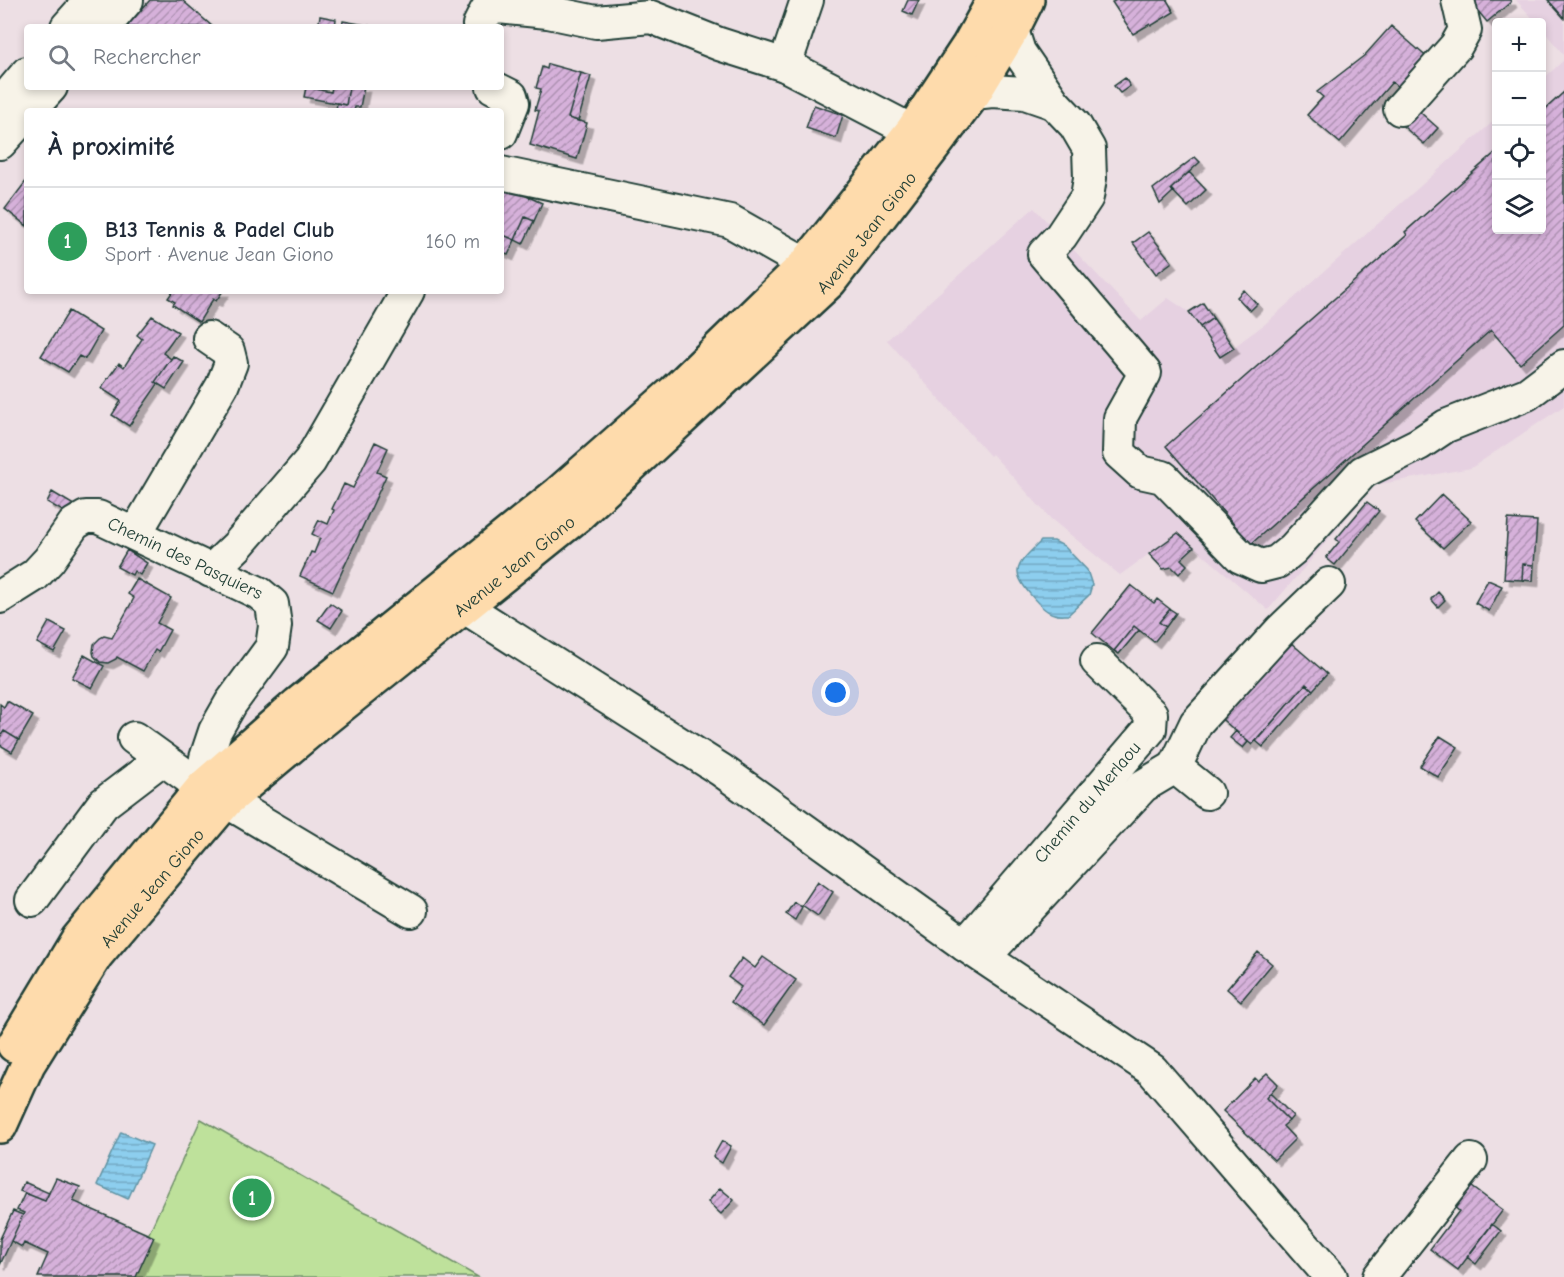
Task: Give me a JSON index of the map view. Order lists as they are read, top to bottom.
{
  "streets": {
    "main road": ["Avenue Jean Giono"],
    "street": ["Chemin des Pasquiers", "Chemin du Merlaou"]
  },
  "crossings": [
    ["Avenue Jean Giono", "Chemin des Pasquiers"]
  ],
  "page": {
    "map_buttons": ["+", "−"],
    "search": "Rechercher",
    "heading": "À proximité",
    "list": [
      {
        "mark": "1",
        "name": "B13 Tennis & Padel Club",
        "note": "Sport · Avenue Jean Giono",
        "value": "160 m"
      }
    ],
    "pins": "1"
  }
}
